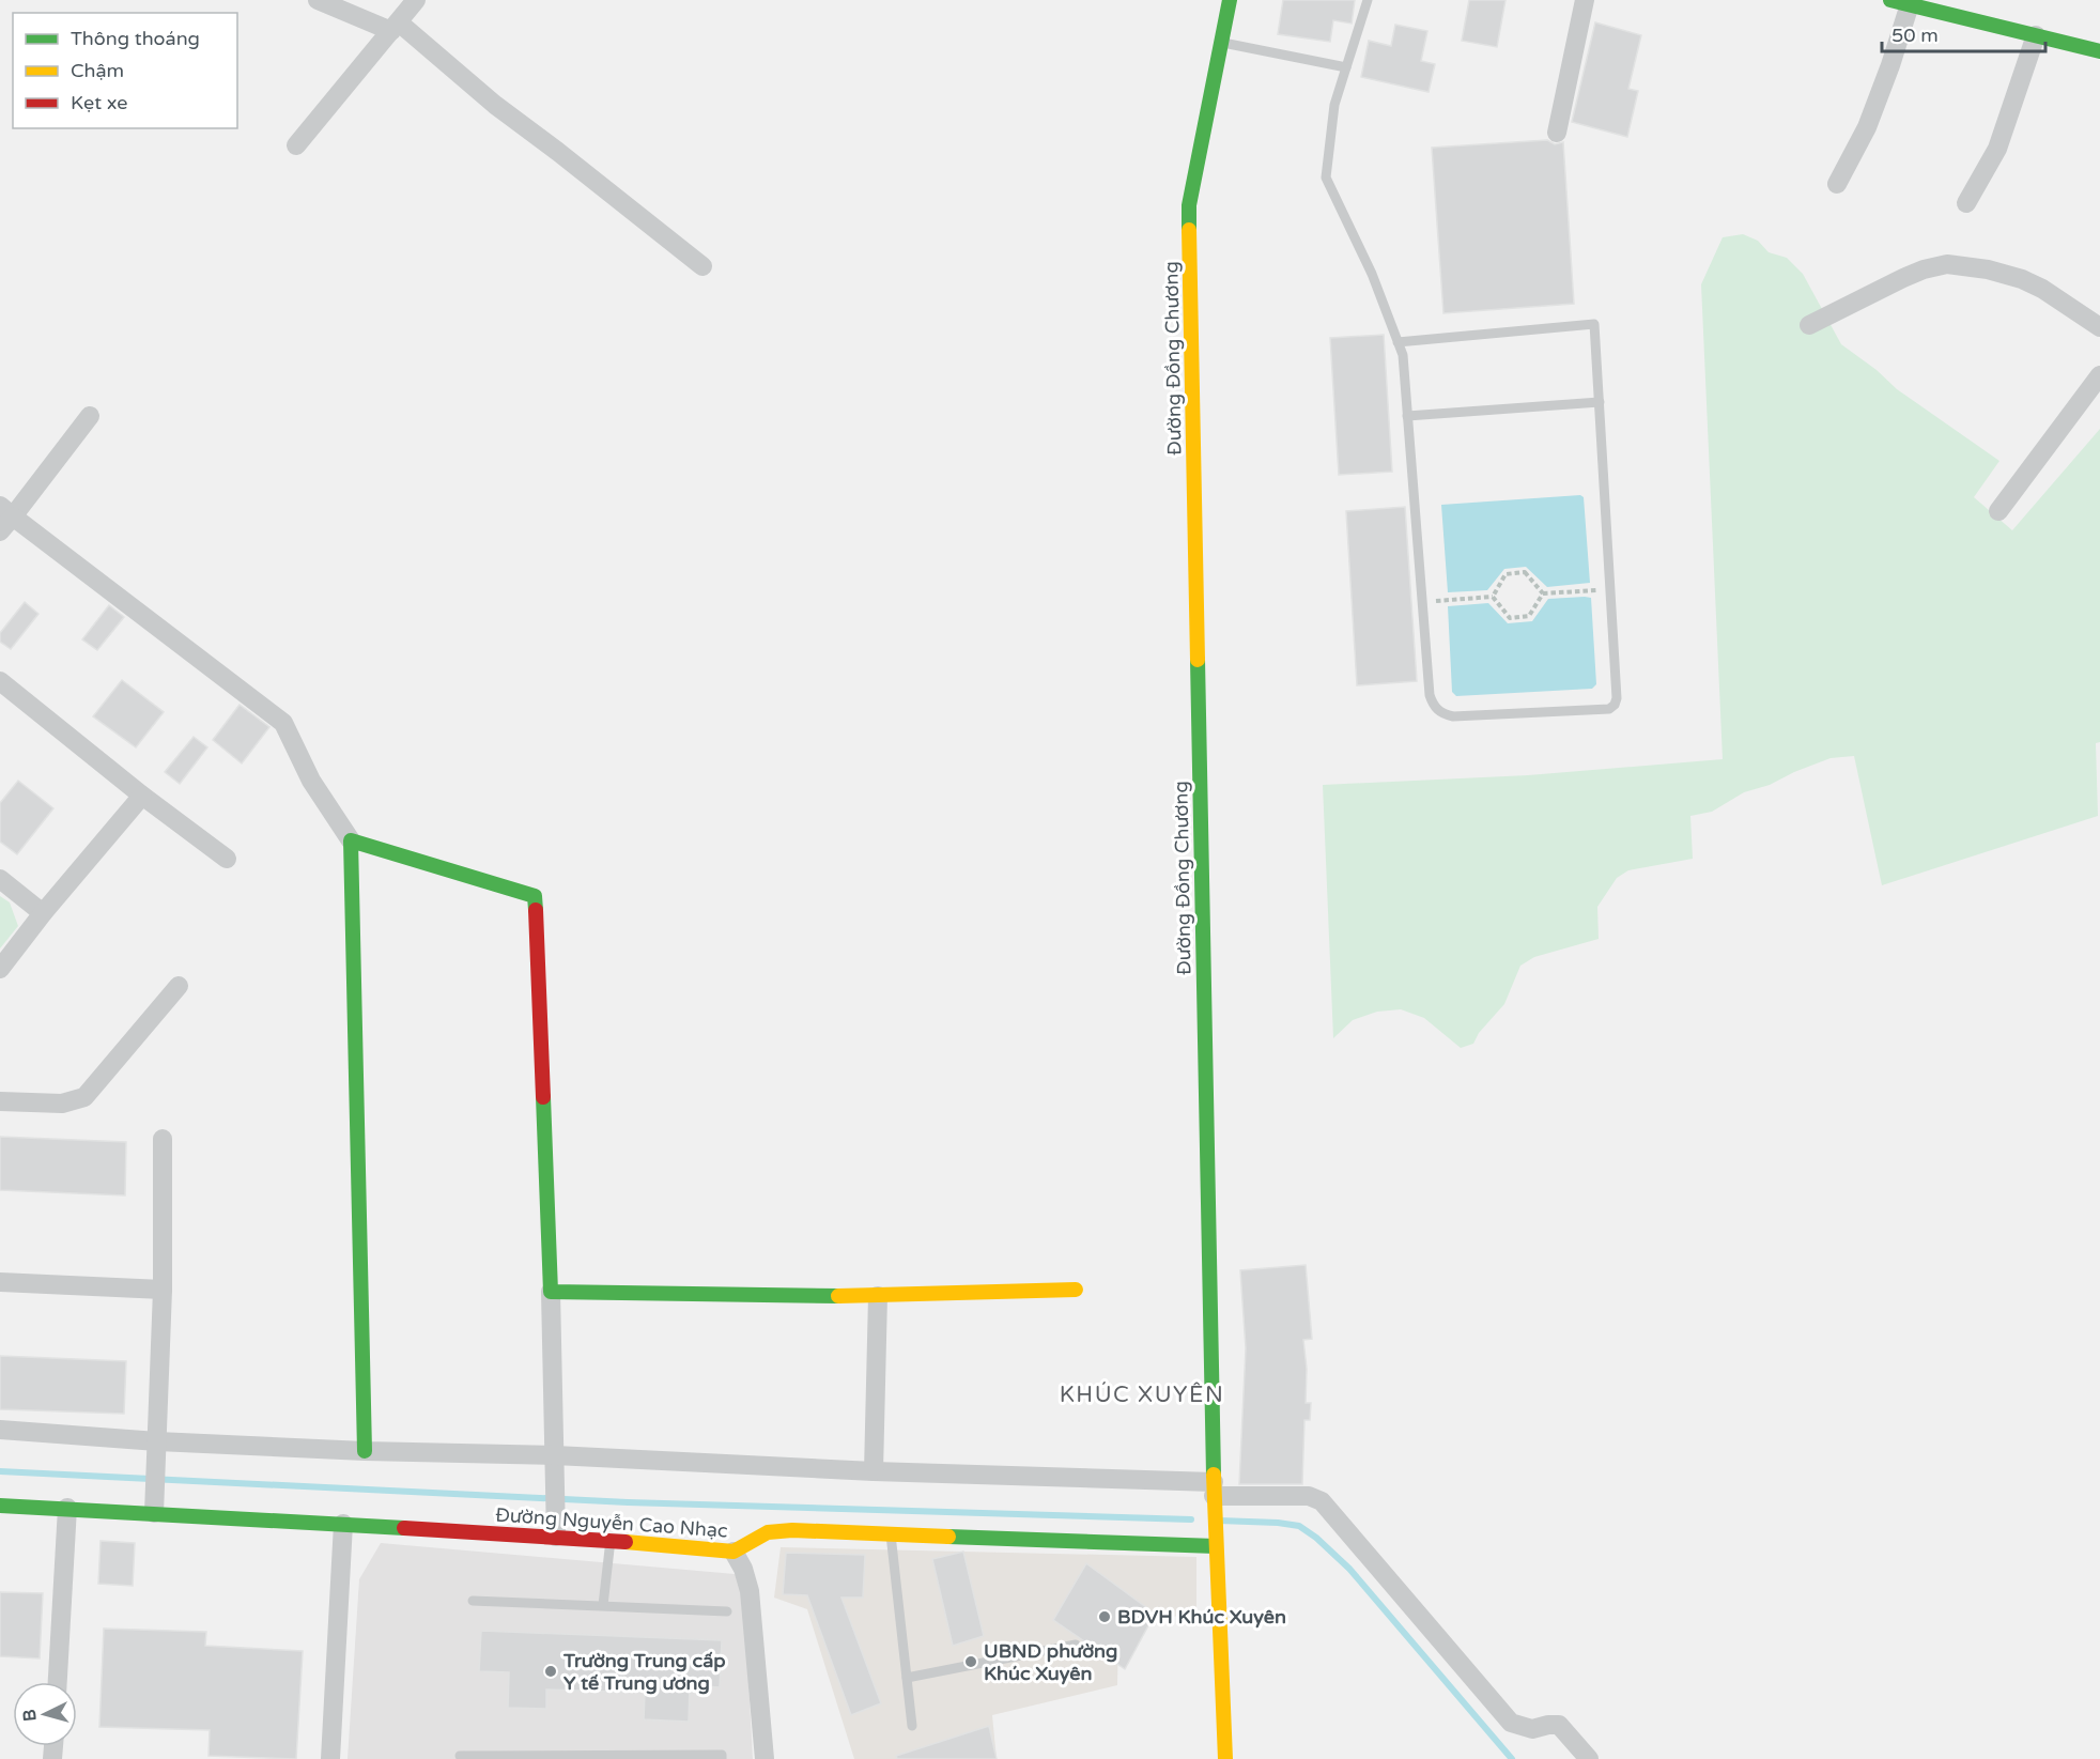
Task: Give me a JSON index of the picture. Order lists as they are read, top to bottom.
{
  "streets": {
    "street": ["Đường Đồng Chương", "Đường Nguyễn Cao Nhạc"]
  },
  "crossings": [
    ["Đường Đồng Chương", "Đường Nguyễn Cao Nhạc"]
  ],
  "districts": ["KHÚC XUYÊN"],
  "places": ["BDVH Khúc Xuyên", "UBND phường Khúc Xuyên", "Trường Trung cấp Y tế Trung ương"],
  "legend": ["Thông thoáng", "Chậm", "Kẹt xe"],
  "scale_bar": "50 m",
  "north": "left"
}
